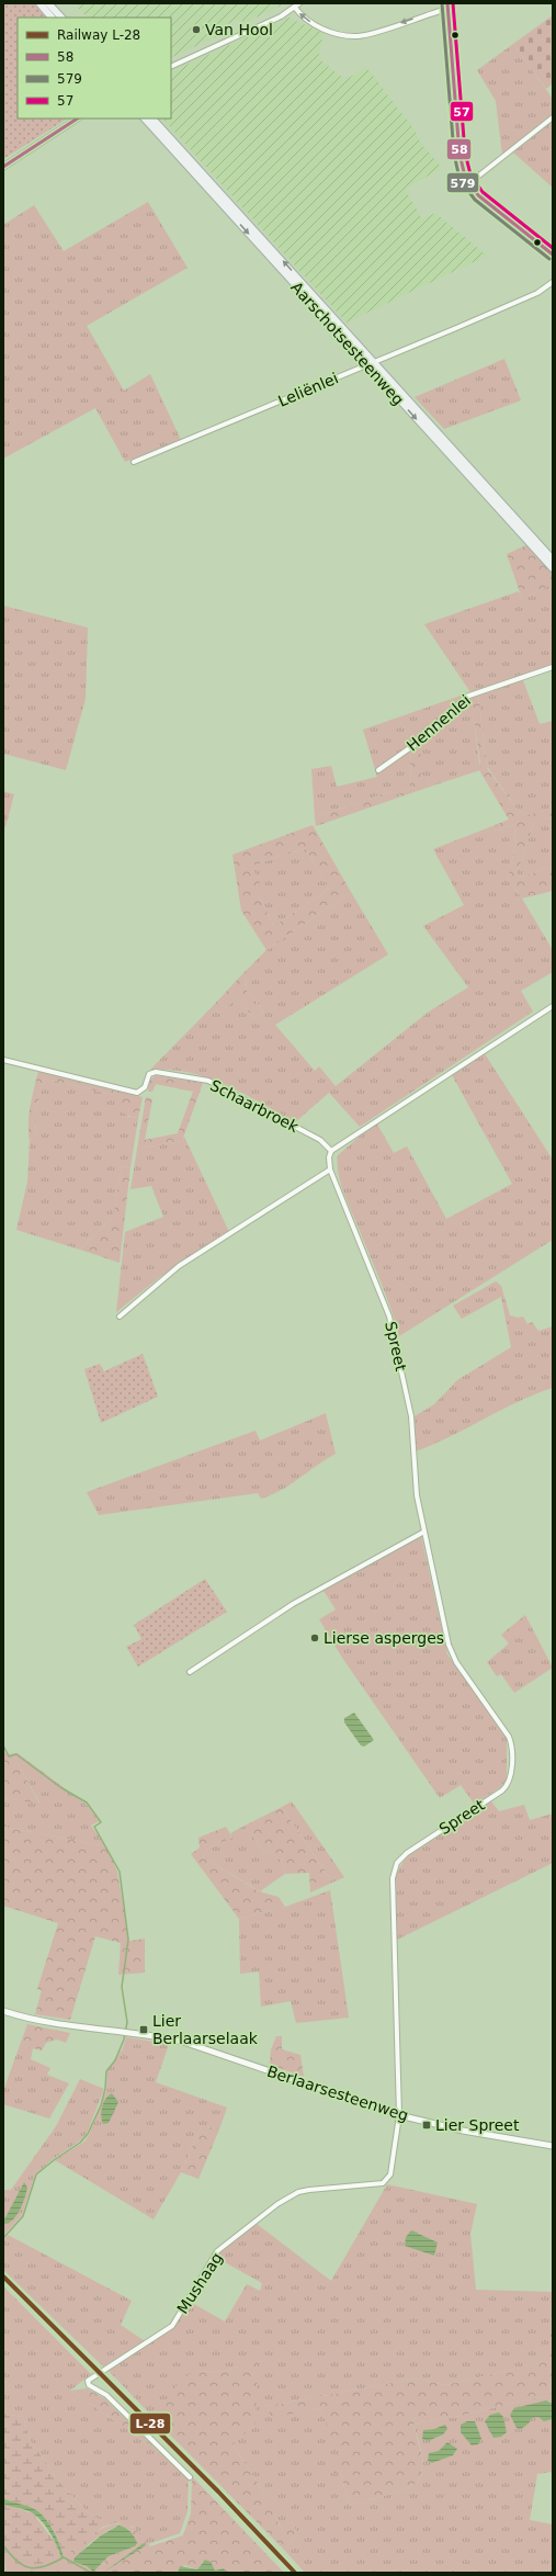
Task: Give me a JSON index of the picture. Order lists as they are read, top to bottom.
{
  "streets": {
    "main road": ["Aarschotsesteenweg"],
    "street": [
      "Leliënlei",
      "Hennenlei",
      "Schaarbroek",
      "Spreet",
      "Berlaarsesteenweg",
      "Mushaag"
    ]
  },
  "crossings": [
    ["Aarschotsesteenweg", "Leliënlei"],
    ["Schaarbroek", "Spreet"],
    ["Spreet", "Berlaarsesteenweg"],
    ["Spreet", "Mushaag"],
    ["Berlaarsesteenweg", "Mushaag"]
  ],
  "places": {
    "other": ["Van Hool", "Lierse asperges"],
    "transit": ["Lier Berlaarselaak", "Lier Spreet"]
  },
  "lines": [
    "transit line 58",
    "transit line 579",
    "transit line 57",
    "rail line L-28"
  ],
  "legend": [
    "Railway L-28",
    "58",
    "579",
    "57"
  ]
}
